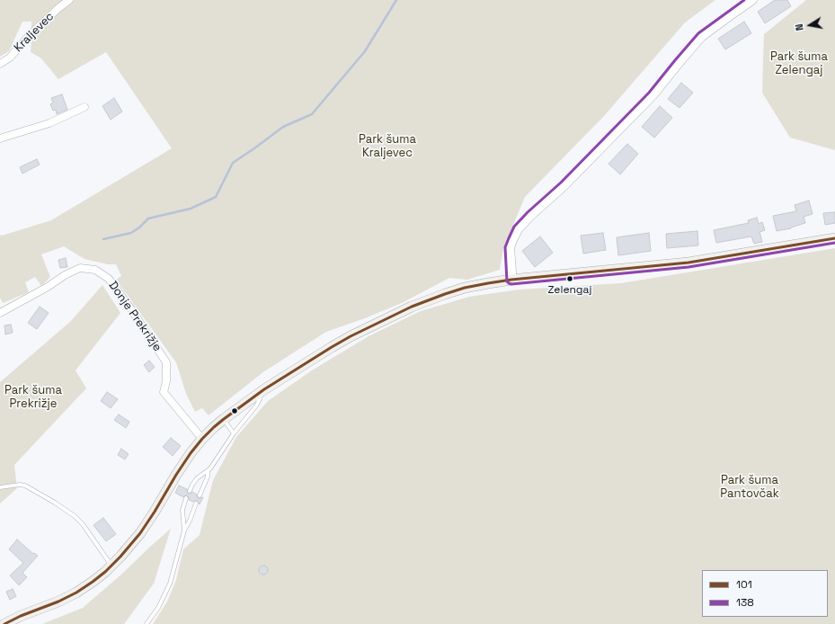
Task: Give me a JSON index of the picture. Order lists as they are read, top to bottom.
{
  "streets": {
    "street": ["Kraljevec", "Donje Prekrižje"]
  },
  "parks": [
    "Park šuma Zelengaj",
    "Park šuma Kraljevec",
    "Park šuma Prekrižje",
    "Park šuma Pantovčak"
  ],
  "places": ["Zelengaj"],
  "lines": ["transit line 138", "transit line 101"],
  "legend": ["101", "138"],
  "north": "left"
}
